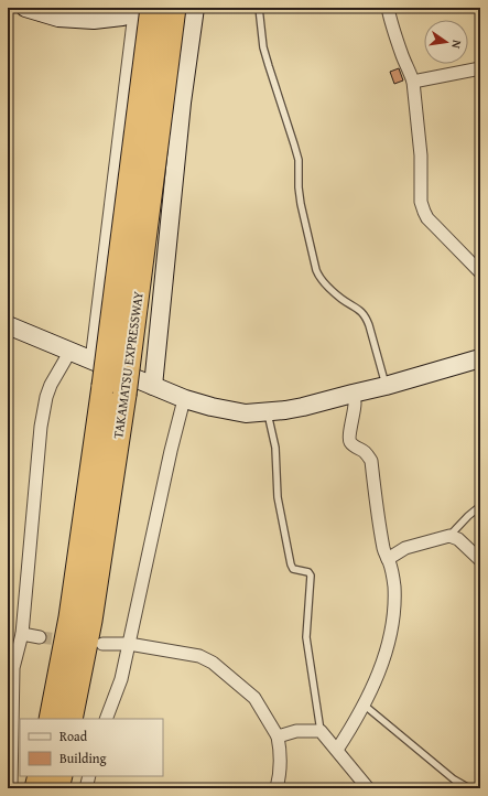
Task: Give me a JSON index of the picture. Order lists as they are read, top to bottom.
{
  "streets": {
    "highway": ["TAKAMATSU EXPRESSWAY"]
  },
  "legend": ["Road", "Building"],
  "north": "right"
}
